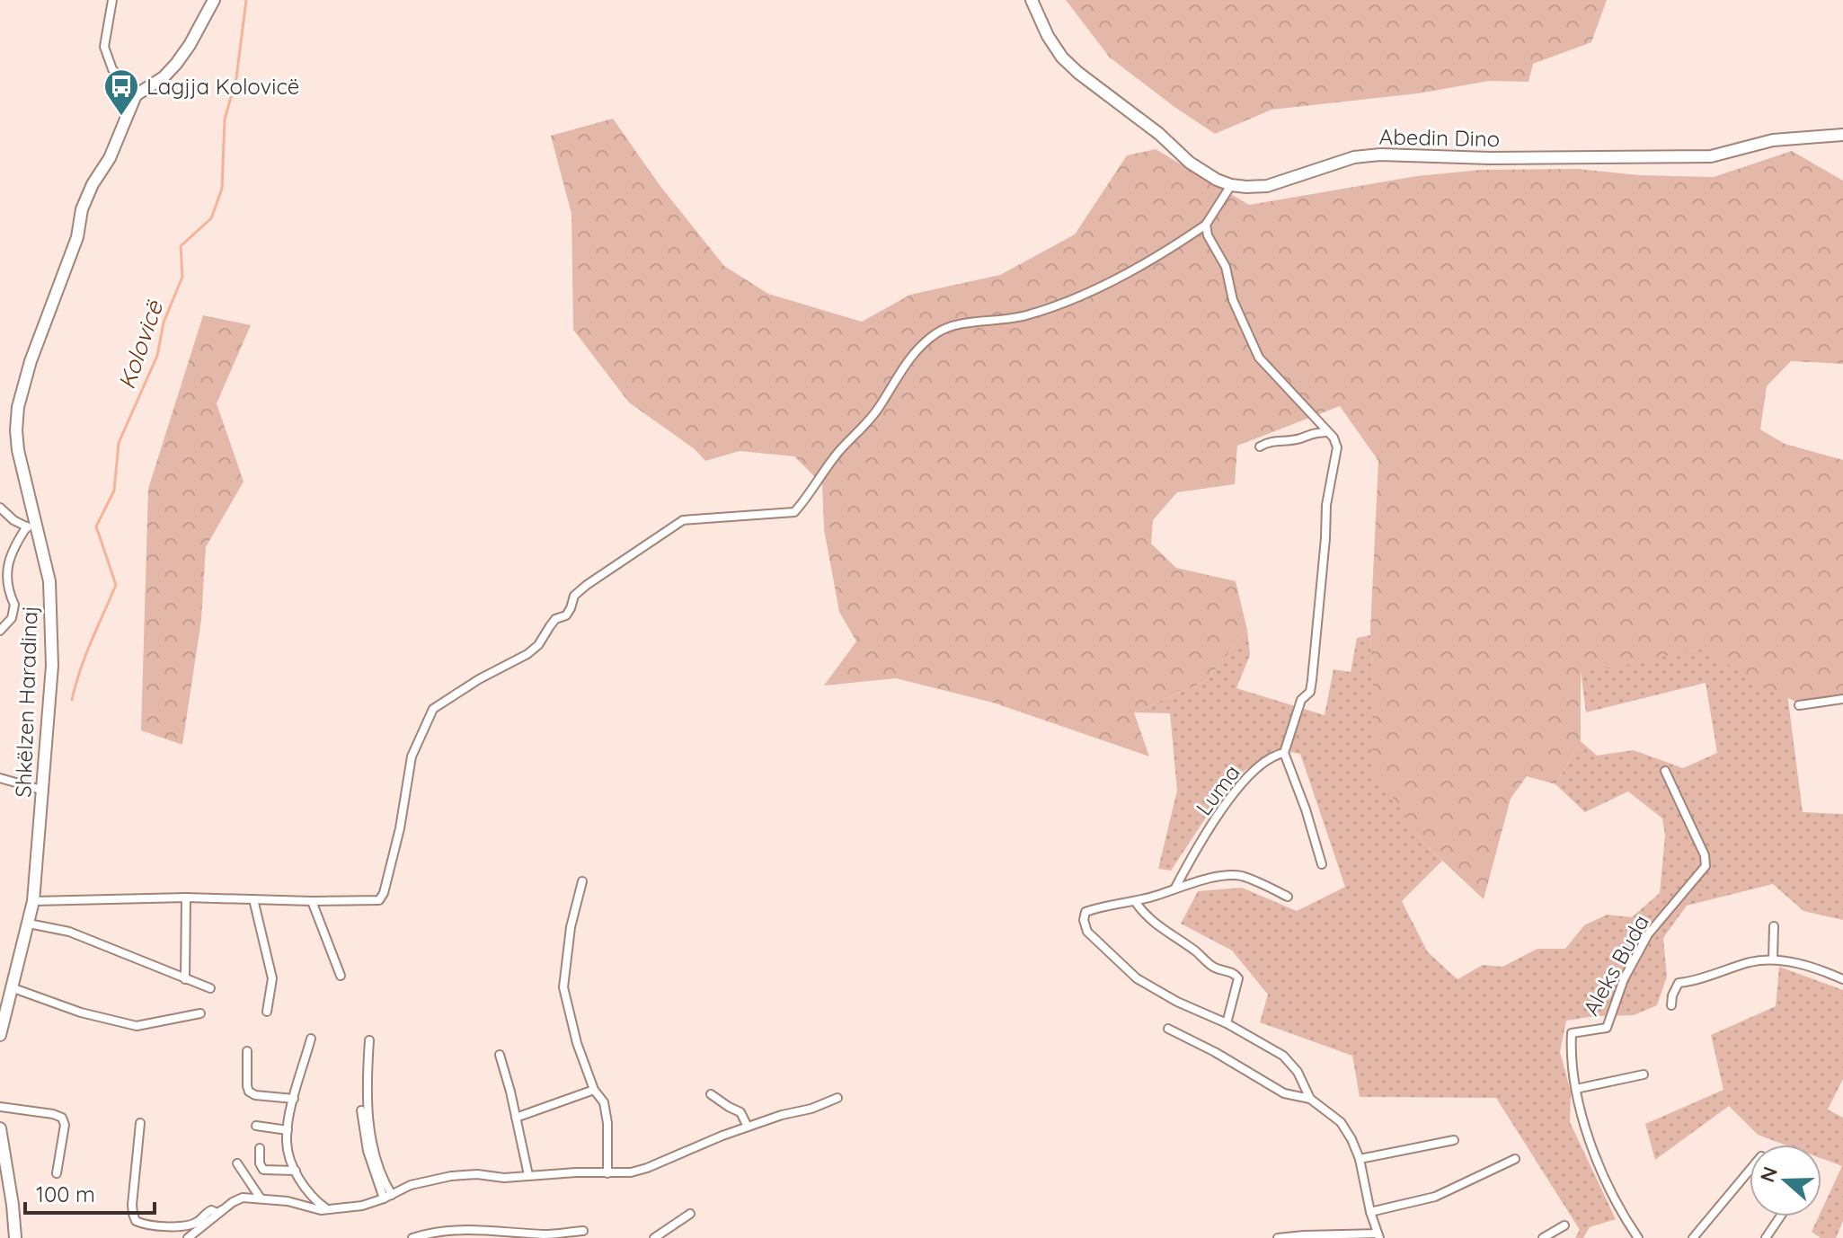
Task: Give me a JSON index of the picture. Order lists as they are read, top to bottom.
{
  "streets": {
    "street": [
      "Abedin Dino",
      "Shkëlzen Haradinaj",
      "Luma",
      "Aleks Buda"
    ]
  },
  "water": ["Kolovicë"],
  "places": {
    "bus stop": ["Lagjja Kolovicë"]
  },
  "scale_bar": "100 m",
  "north": "left"
}
